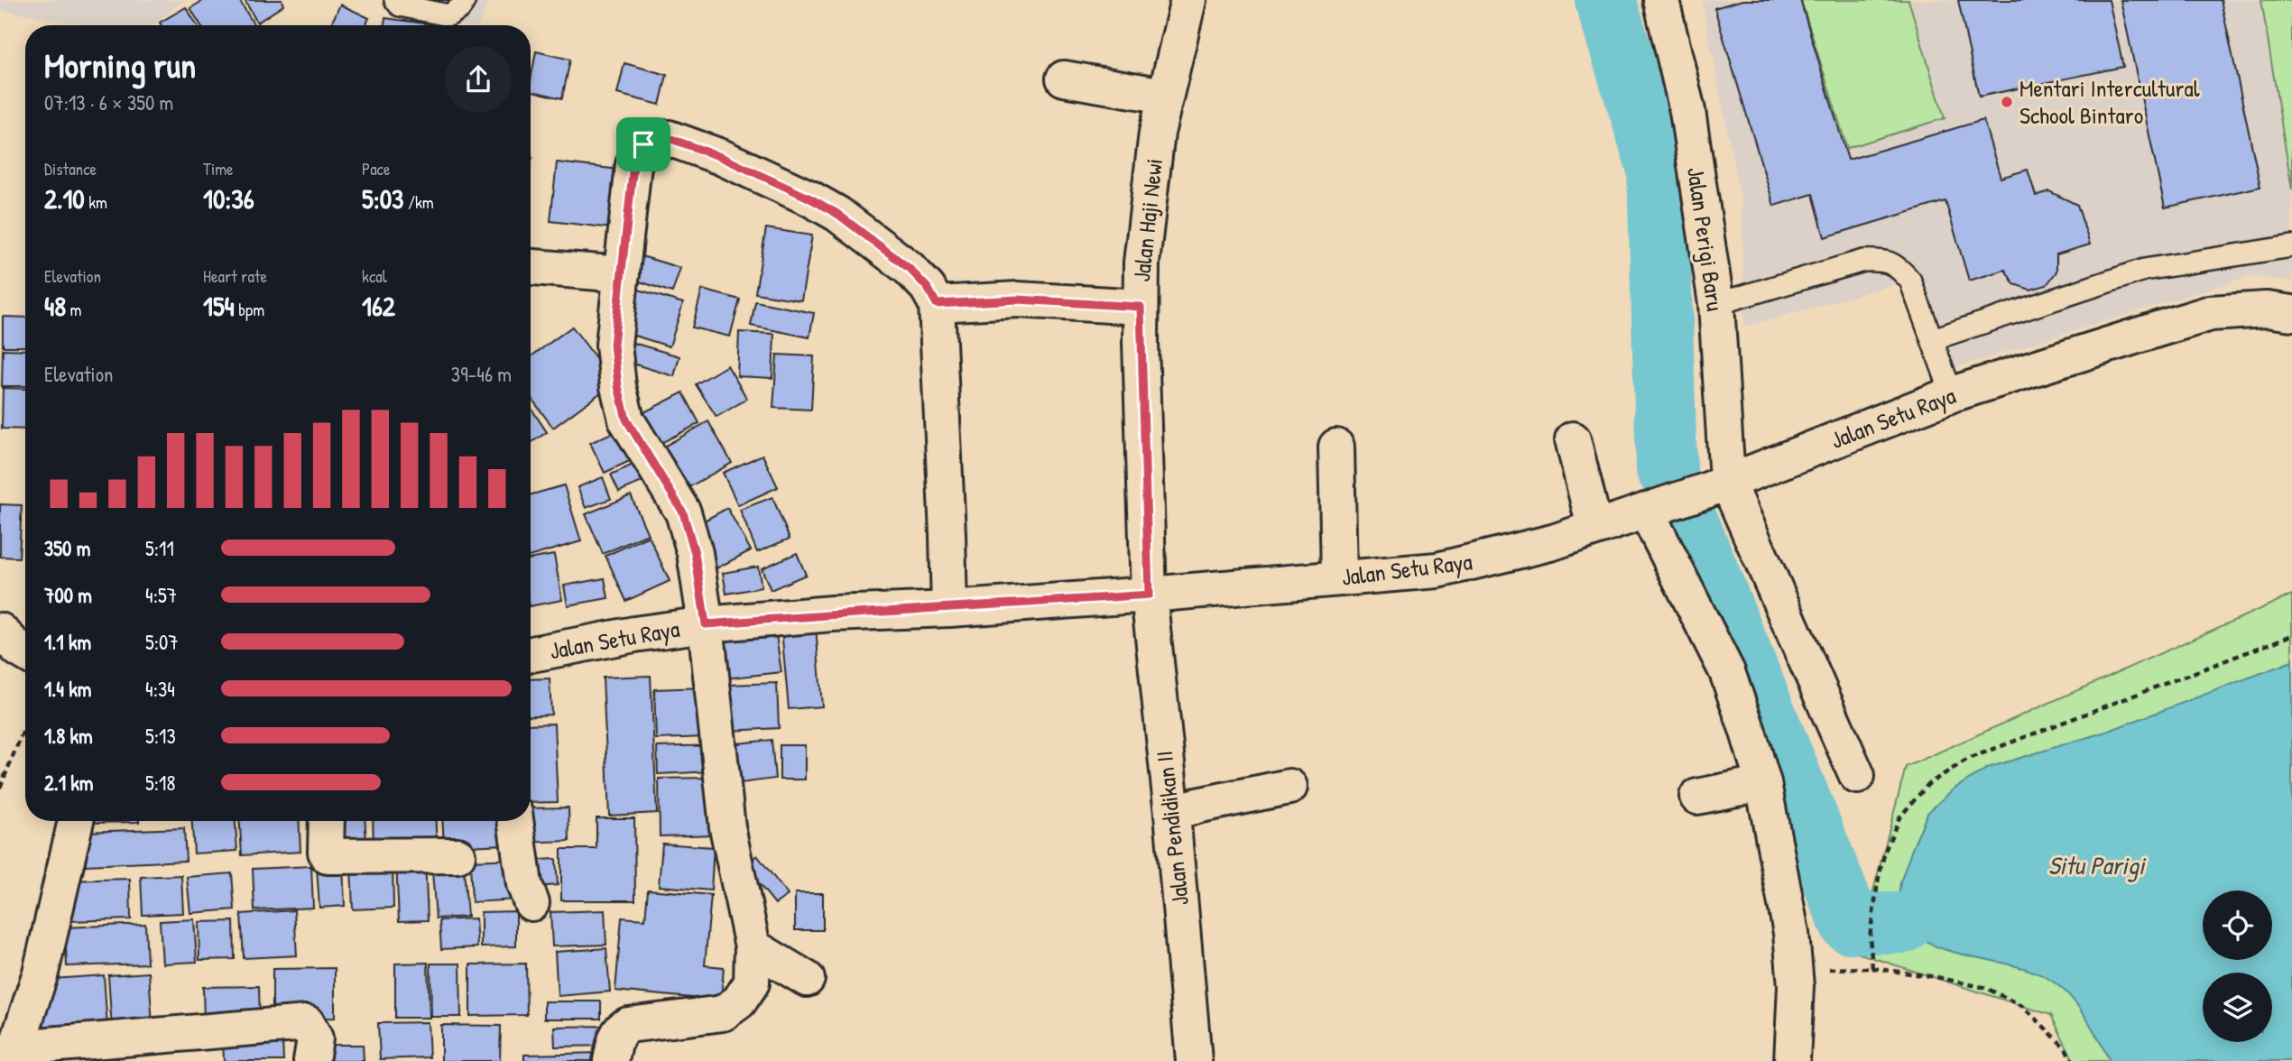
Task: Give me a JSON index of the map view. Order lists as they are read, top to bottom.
{
  "streets": {
    "street": [
      "Jalan Haji Newi",
      "Jalan Perigi Baru",
      "Jalan Setu Raya",
      "Jalan Pendidikan II"
    ]
  },
  "crossings": [
    ["Jalan Haji Newi", "Jalan Setu Raya"],
    ["Jalan Haji Newi", "Jalan Pendidikan II"],
    ["Jalan Perigi Baru", "Jalan Setu Raya"],
    ["Jalan Setu Raya", "Jalan Pendidikan II"]
  ],
  "water": ["Situ Parigi"],
  "places": ["Mentari Intercultural School Bintaro"],
  "page": {
    "heading": ["Morning run", "07:13 · 6 × 350 m"],
    "stats": [
      ["Distance", "2.10 km"],
      ["Time", "10:36"],
      ["Pace", "5:03 /km"],
      ["Elevation", "48 m"],
      ["Heart rate", "154 bpm"],
      ["kcal", "162"]
    ],
    "chart": ["Elevation", "39–46 m"],
    "list": [
      {
        "name": "350 m",
        "note": "5:11"
      },
      {
        "name": "700 m",
        "note": "4:57"
      },
      {
        "name": "1.1 km",
        "note": "5:07"
      },
      {
        "name": "1.4 km",
        "note": "4:34"
      },
      {
        "name": "1.8 km",
        "note": "5:13"
      },
      {
        "name": "2.1 km",
        "note": "5:18"
      }
    ]
  }
}
